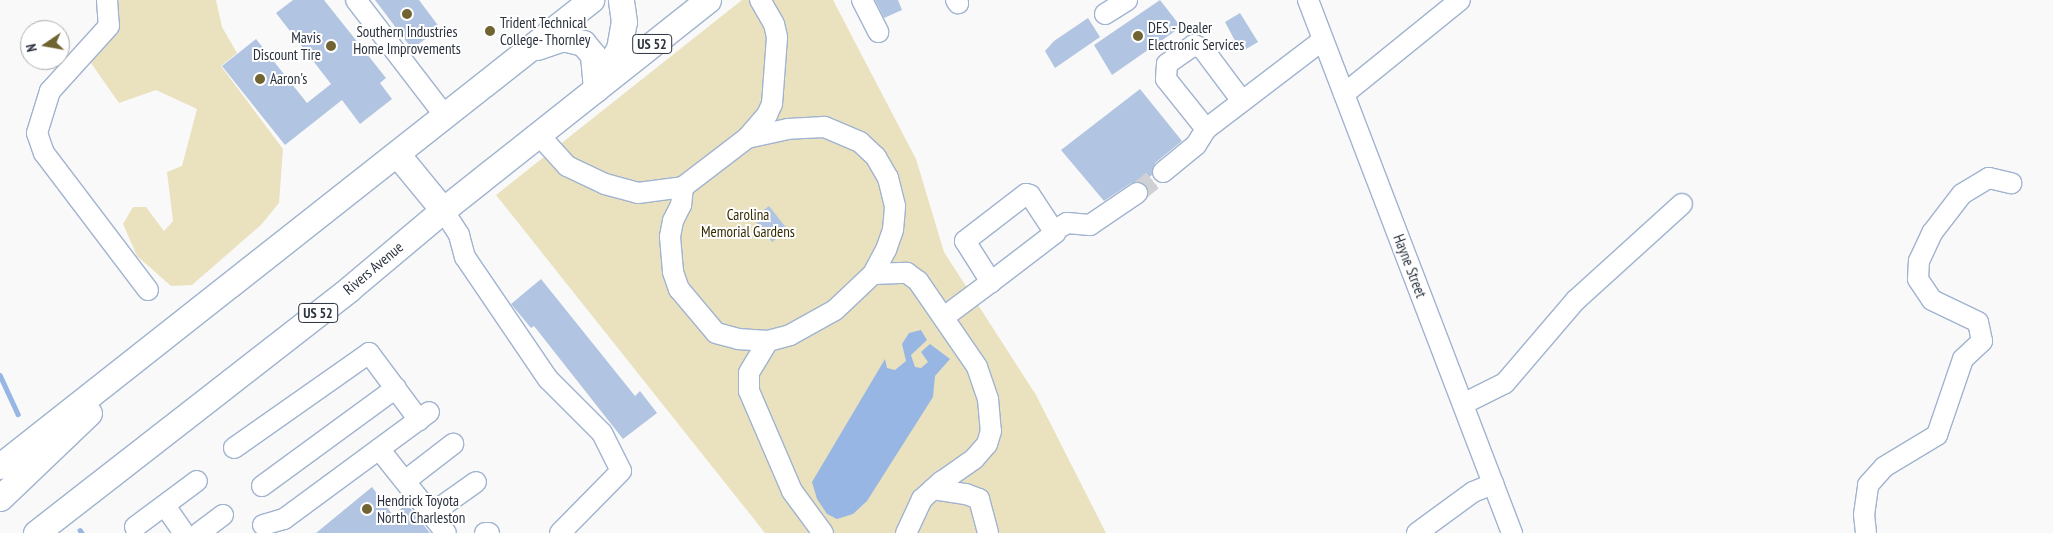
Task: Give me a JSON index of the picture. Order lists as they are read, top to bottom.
{
  "streets": {
    "main road": ["US 52", "Rivers Avenue"],
    "street": ["Hayne Street"]
  },
  "parks": ["Carolina Memorial Gardens"],
  "places": [
    "Southern Industries Home Improvements",
    "Trident Technical College- Thornley",
    "DES - Dealer Electronic Services",
    "Mavis Discount Tire",
    "Aaron's",
    "Hendrick Toyota North Charleston"
  ],
  "north": "left"
}
